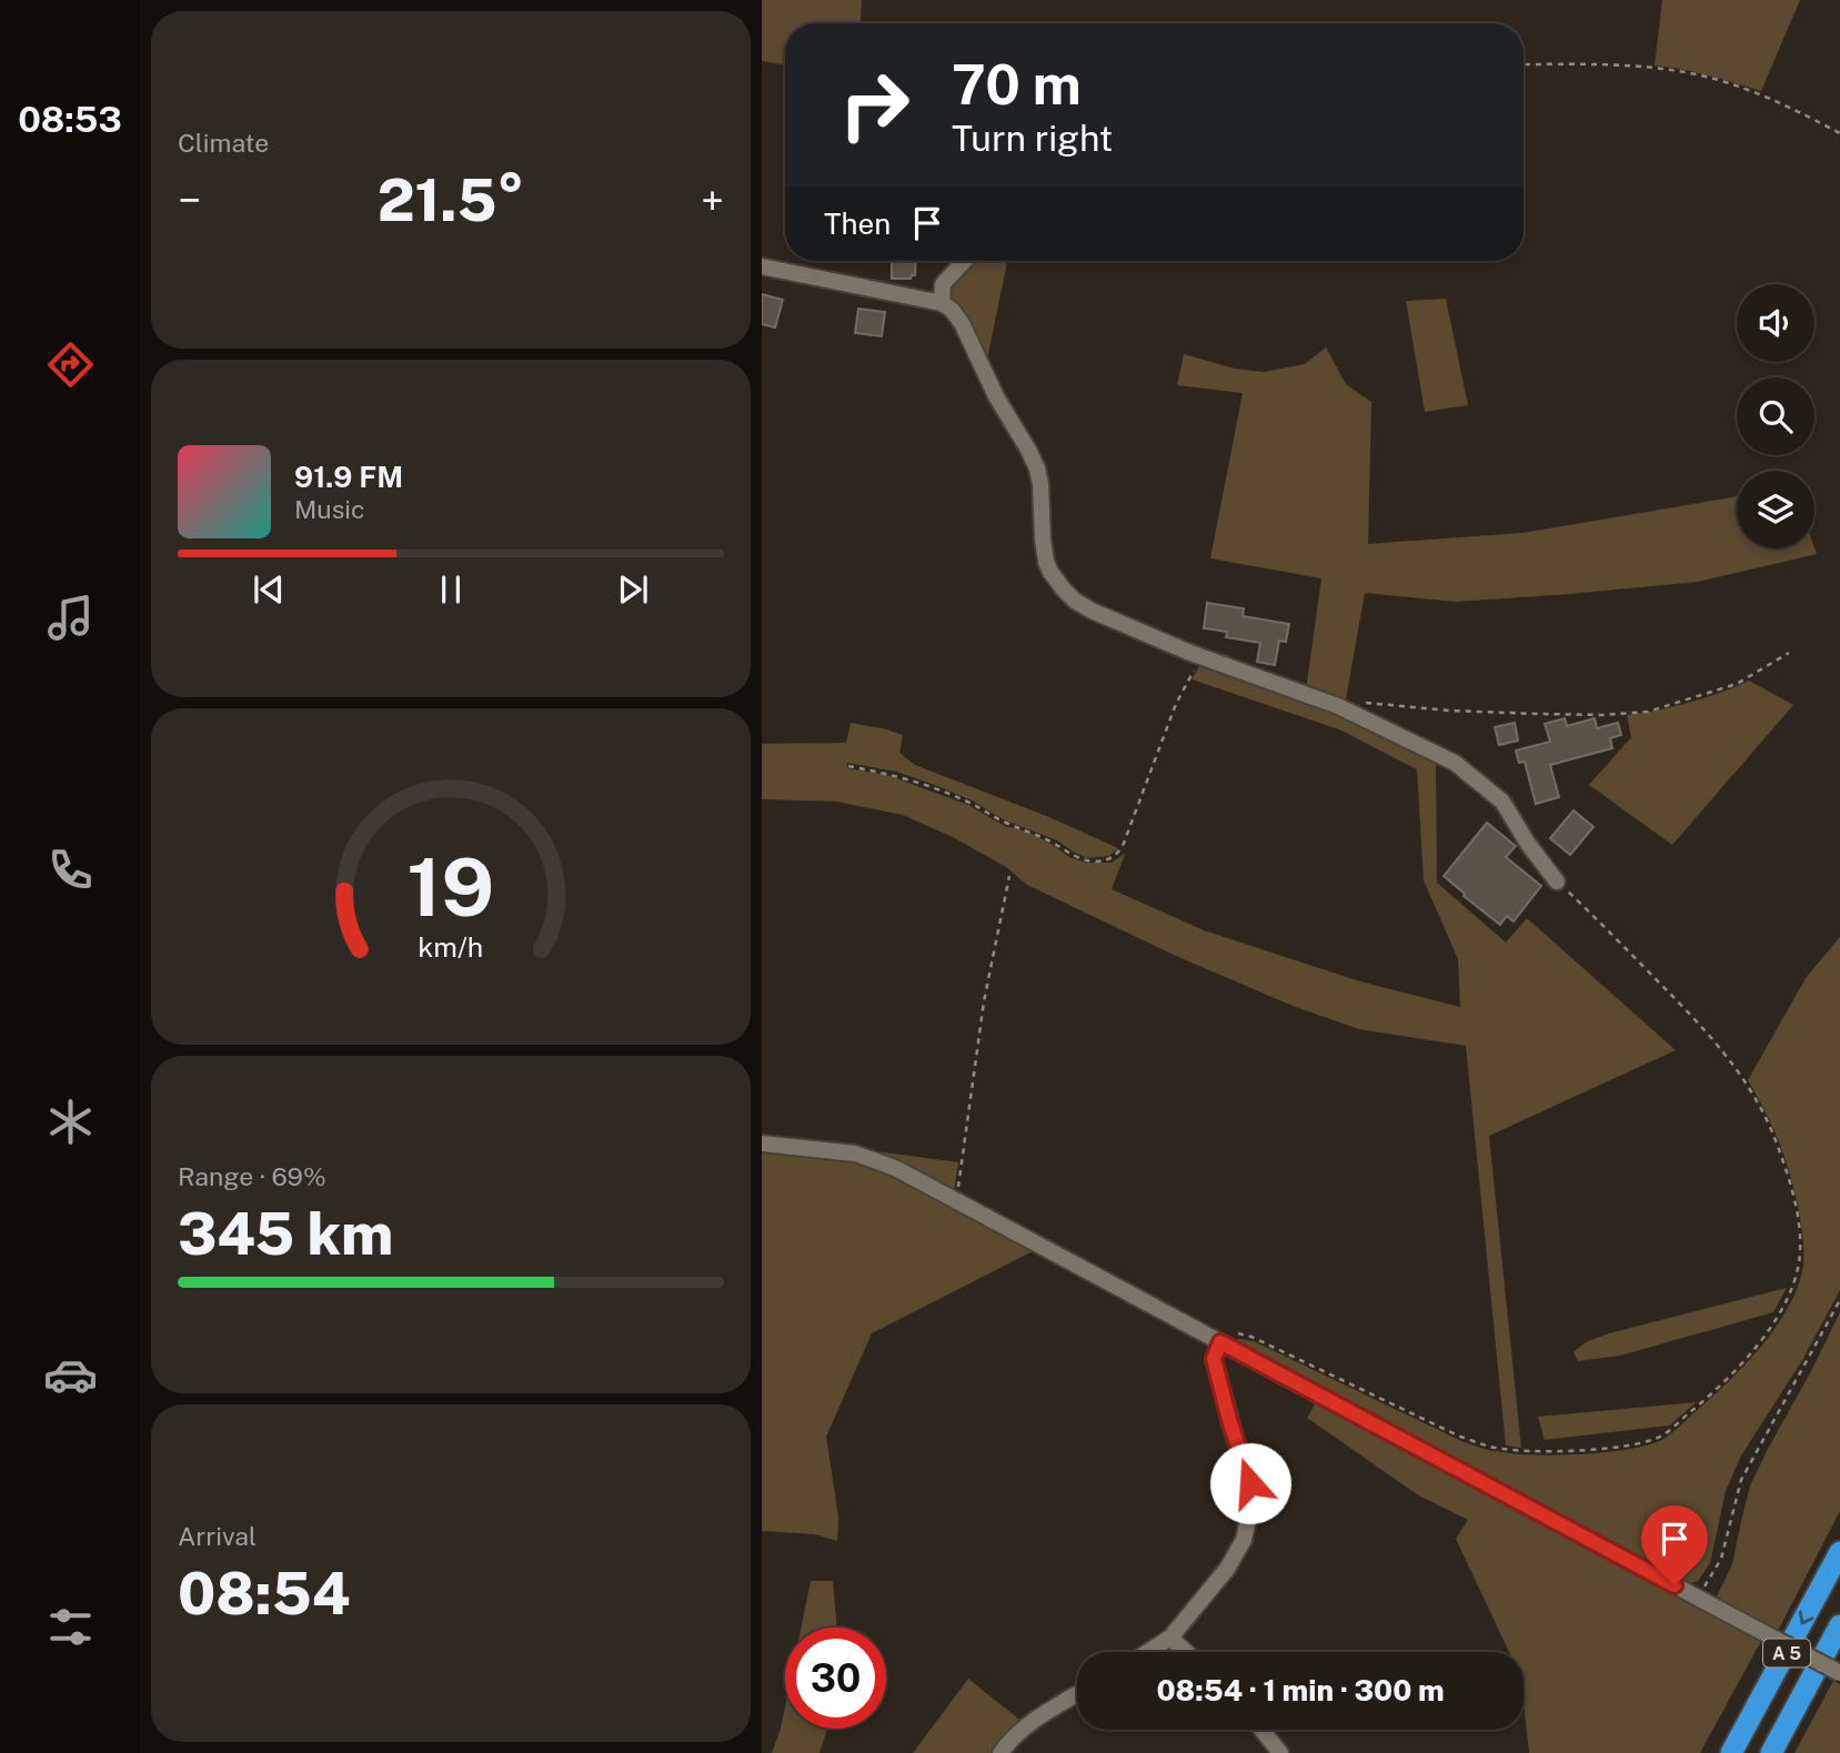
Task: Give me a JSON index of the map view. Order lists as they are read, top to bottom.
{
  "streets": {
    "highway": ["A 5"]
  },
  "page": {
    "tabs": "08:53",
    "tile": [
      "Climate",
      ["Range · 69%", "345 km"],
      ["Arrival", "08:54"]
    ],
    "turn": ["70 m", "Turn right"],
    "heat": ["−", "21.5°", "+"],
    "then": "Then",
    "song": ["91.9 FM", "Music"],
    "limit": "30",
    "trip": "08:54 · 1 min · 300 m",
    "gauge": ["19", "km/h"]
  }
}
